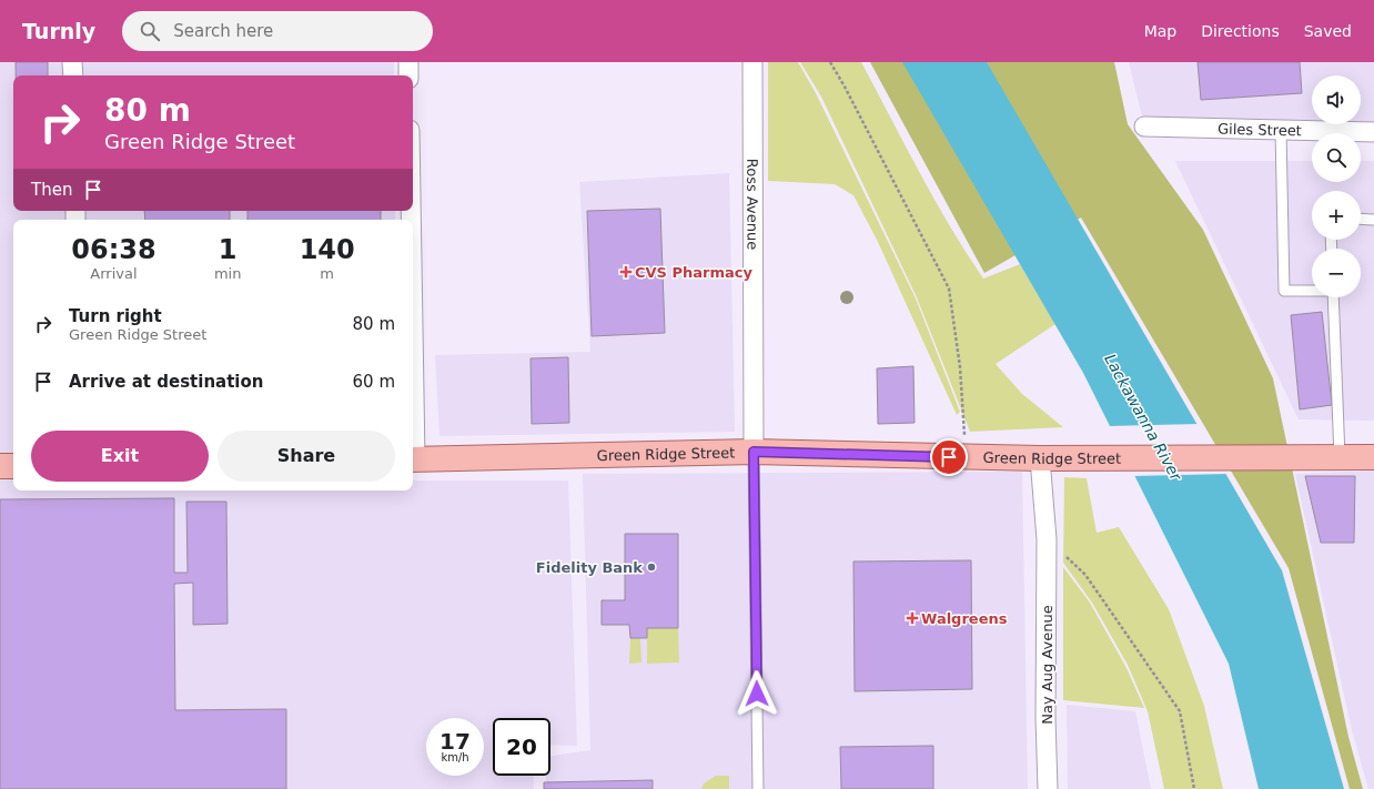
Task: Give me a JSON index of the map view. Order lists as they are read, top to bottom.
{
  "streets": {
    "main road": ["Green Ridge Street"],
    "street": ["Giles Street", "Ross Avenue", "Nay Aug Avenue"]
  },
  "crossings": [
    ["Ross Avenue", "Green Ridge Street"],
    ["Green Ridge Street", "Nay Aug Avenue"]
  ],
  "water": ["Lackawanna River"],
  "places": {
    "health": ["CVS Pharmacy", "Walgreens"],
    "other": ["Fidelity Bank"]
  },
  "page": {
    "header": "Turnly",
    "search": "Search here",
    "nav": ["Map", "Directions", "Saved"],
    "map_buttons": ["+", "−"],
    "turn": ["80 m", "Green Ridge Street"],
    "then": "Then",
    "eta": [
      "06:38",
      "Arrival",
      "1",
      "min",
      "140",
      "m"
    ],
    "list": [
      {
        "name": "Turn right",
        "note": "Green Ridge Street",
        "value": "80 m"
      },
      {
        "name": "Arrive at destination",
        "value": "60 m"
      }
    ],
    "buttons": ["Exit", "Share"],
    "speed": "17 km/h",
    "limit": "20"
  }
}
